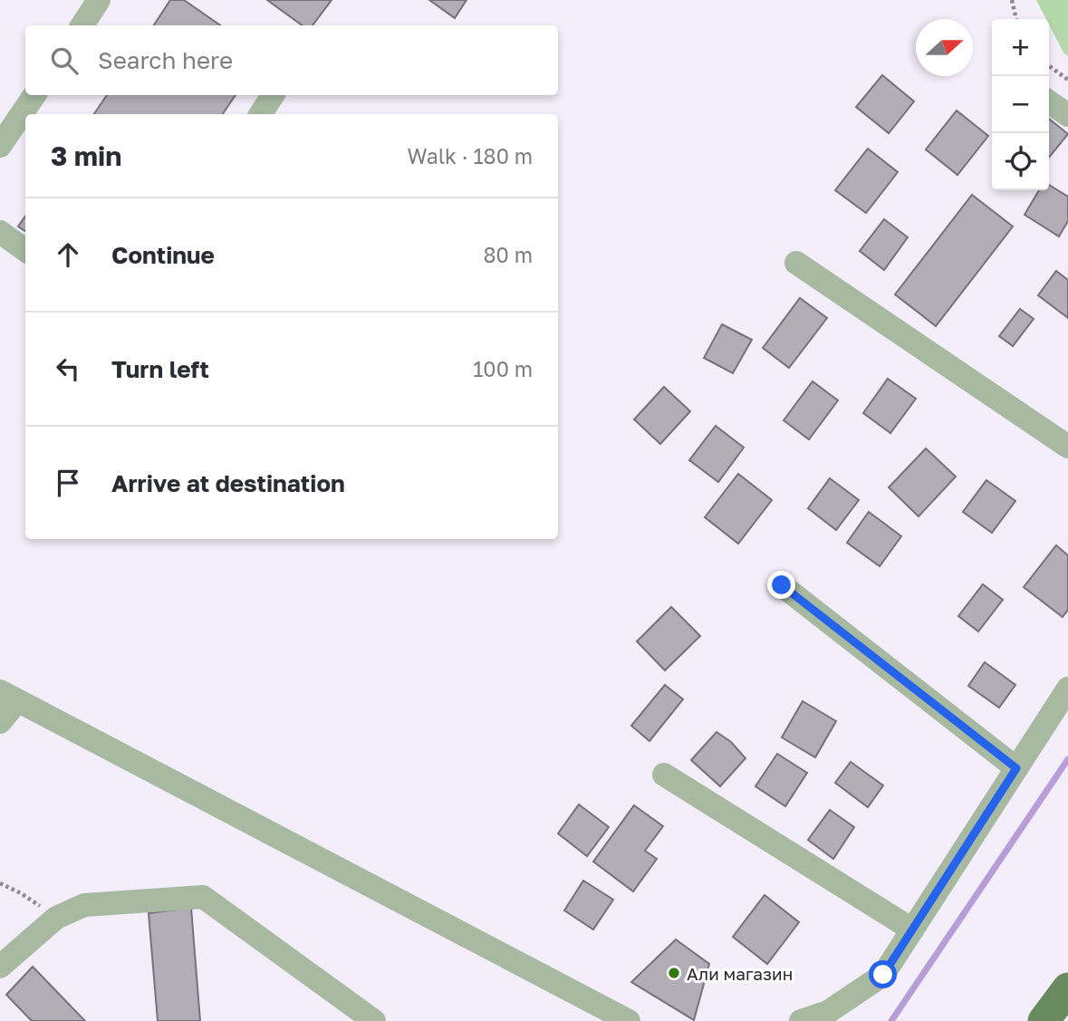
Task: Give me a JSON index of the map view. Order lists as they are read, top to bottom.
{
  "places": ["Али магазин"],
  "north": "right",
  "page": {
    "map_buttons": ["+", "−"],
    "search": "Search here",
    "heading": ["3 min", "Walk · 180 m"],
    "list": [
      ["Continue", "80 m"],
      ["Turn left", "100 m"],
      "Arrive at destination"
    ]
  }
}
